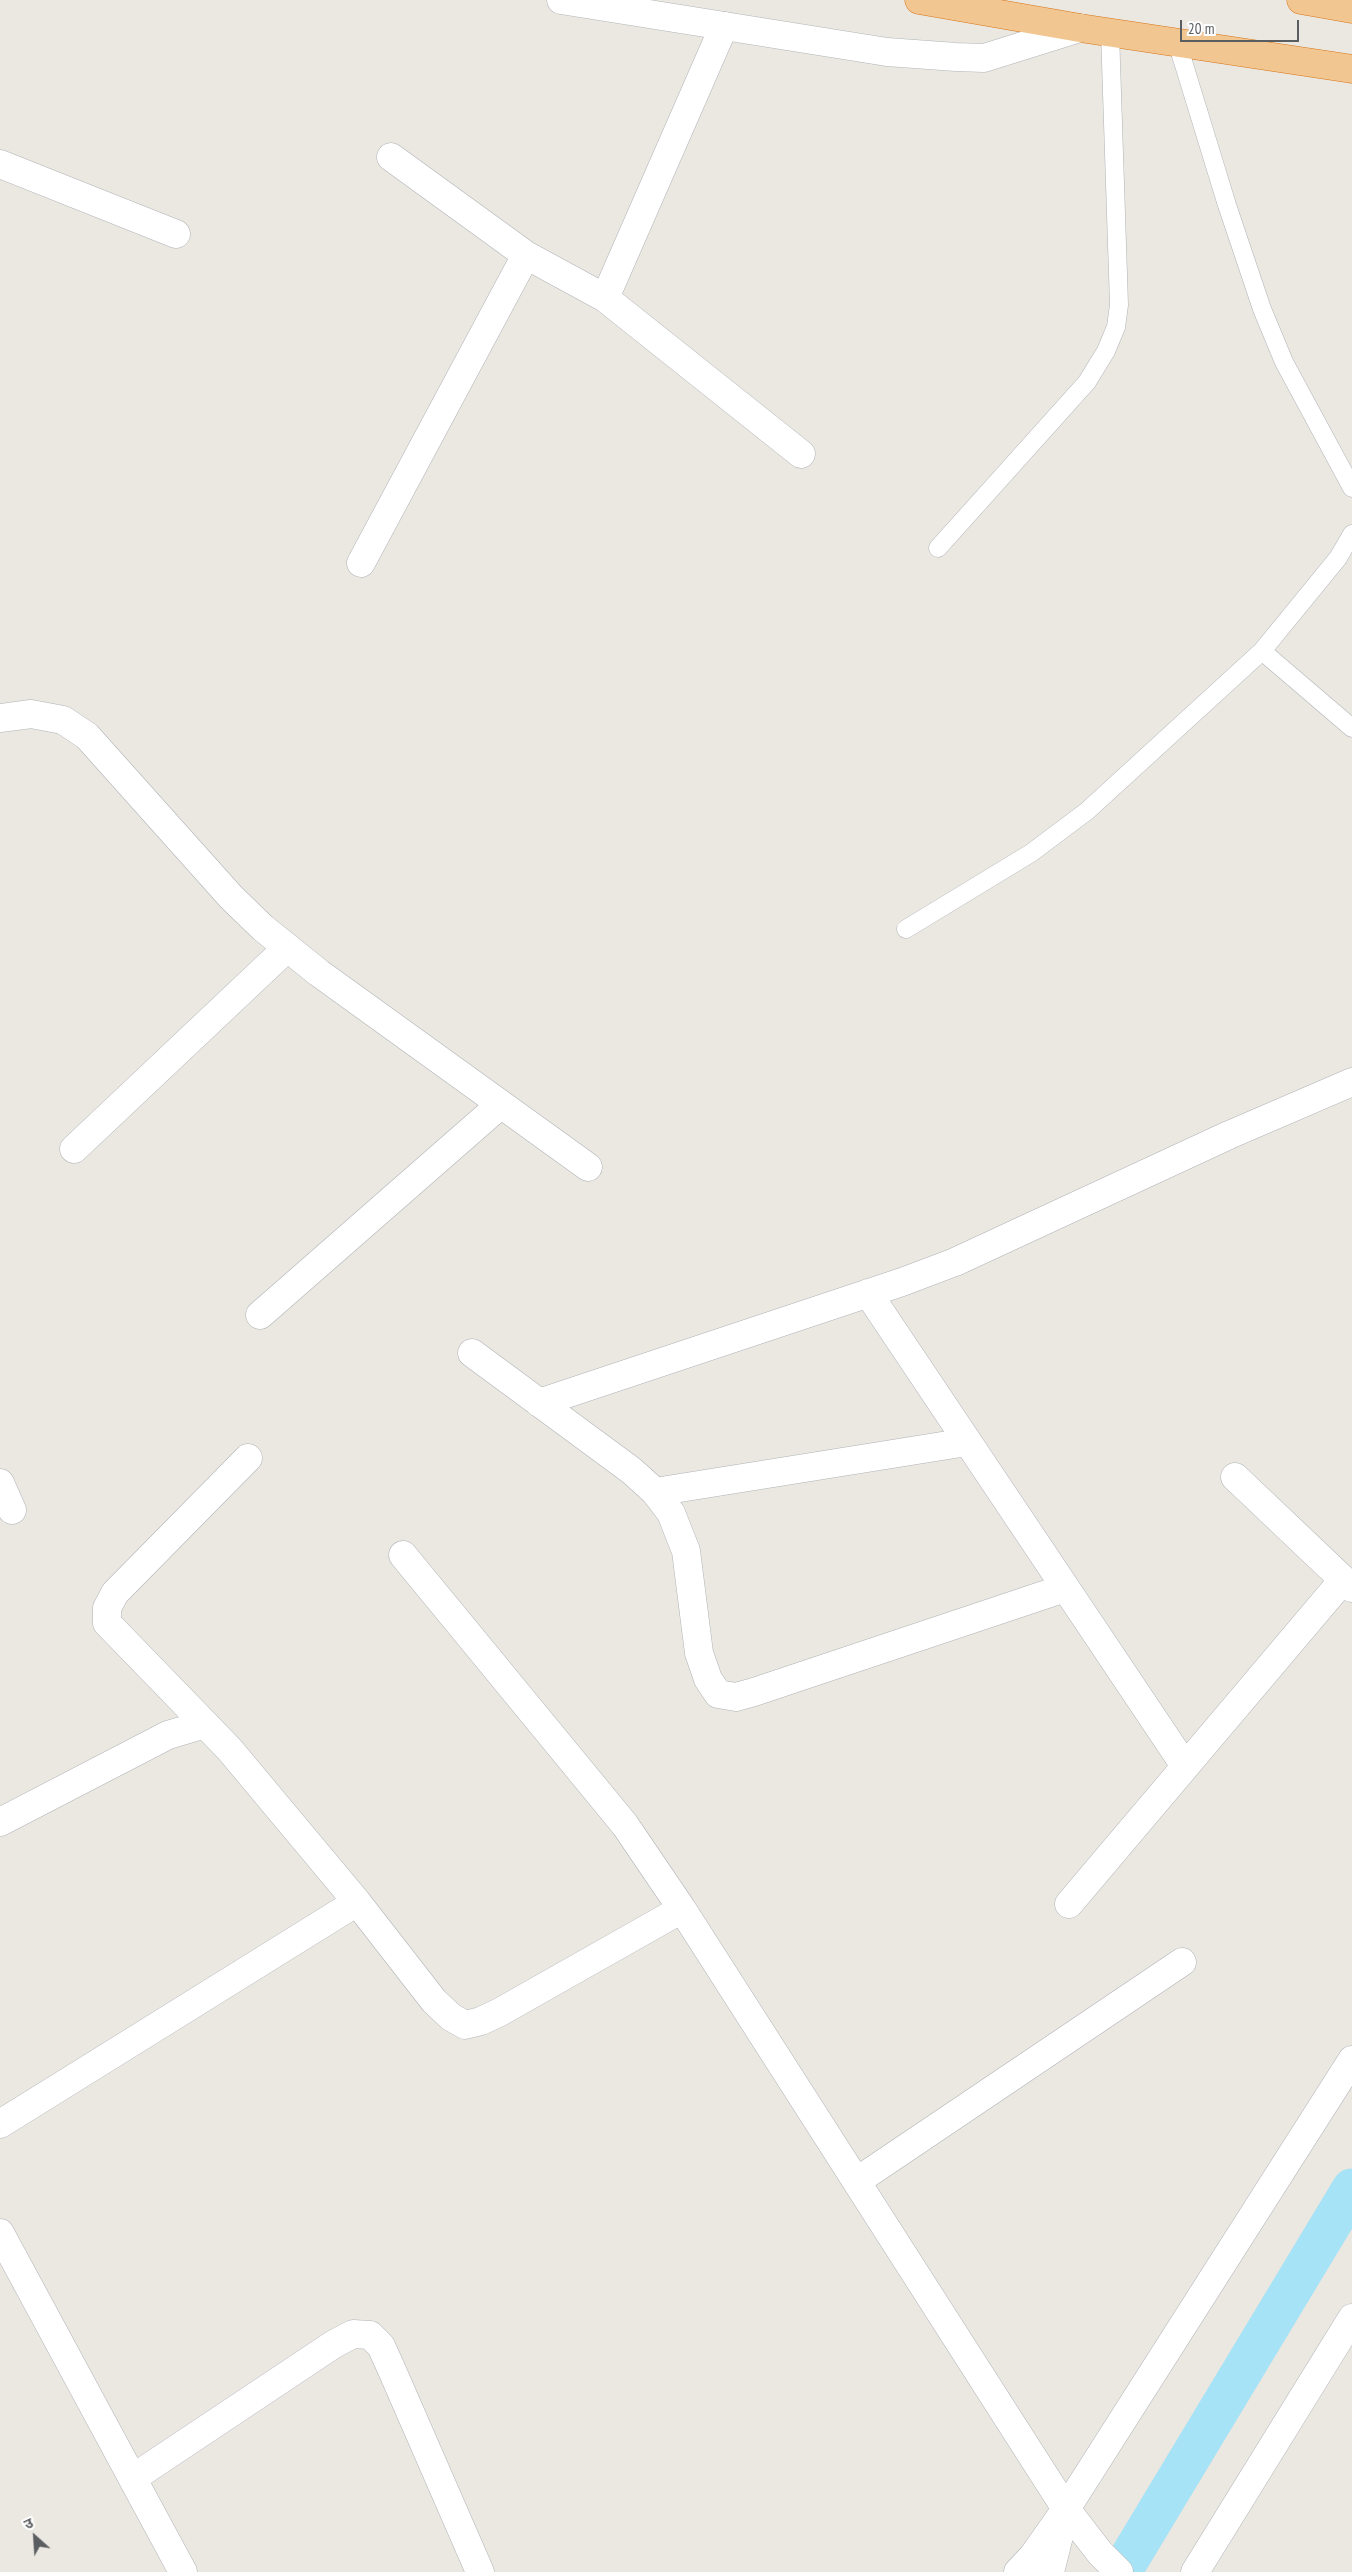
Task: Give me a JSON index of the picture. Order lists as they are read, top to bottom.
{
  "scale_bar": "20 m",
  "north": "top left"
}
